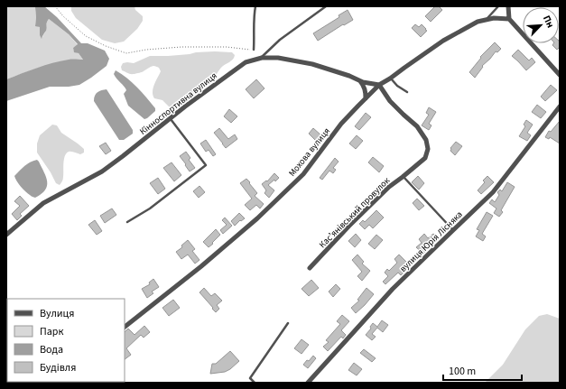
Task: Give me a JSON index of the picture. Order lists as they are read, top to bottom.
{
  "streets": {
    "street": [
      "Кінноспортивна вулиця",
      "Мохова вулиця",
      "Касʼянівський провулок",
      "вулиця Юрія Лісняка"
    ]
  },
  "crossings": [
    ["Кінноспортивна вулиця", "Мохова вулиця"],
    ["Кінноспортивна вулиця", "Касʼянівський провулок"],
    ["Мохова вулиця", "Касʼянівський провулок"]
  ],
  "legend": [
    "Вулиця",
    "Парк",
    "Вода",
    "Будівля"
  ],
  "scale_bar": "100 m",
  "north": "top right"
}
